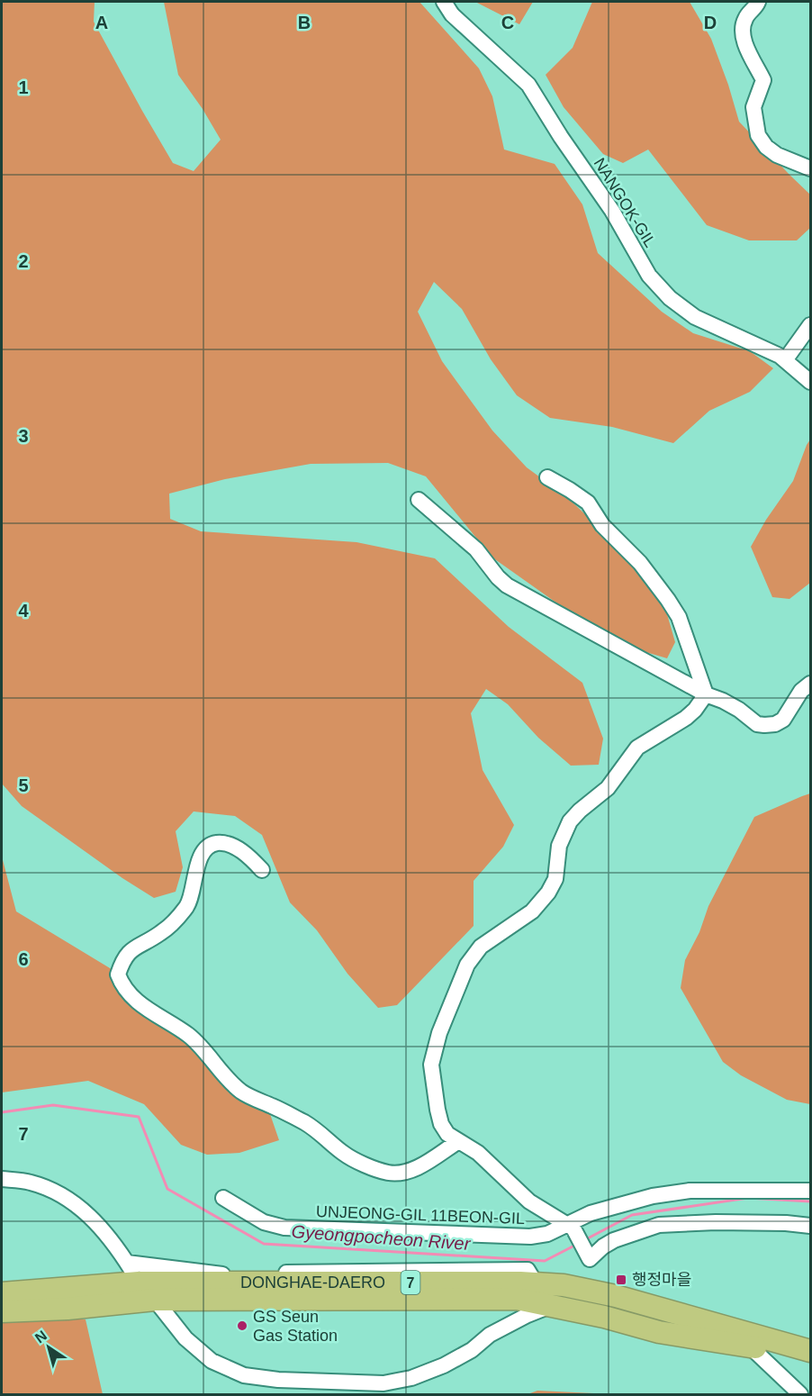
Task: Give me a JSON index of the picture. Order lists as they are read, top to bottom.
{
  "streets": {
    "highway": ["DONGHAE-DAERO", "7"],
    "street": ["NANGOK-GIL", "UNJEONG-GIL 11BEON-GIL"]
  },
  "water": ["Gyeongpocheon River"],
  "places": {
    "transit": ["행정마을"],
    "other": ["GS Seun Gas Station"]
  },
  "north": "top left",
  "grid": {
    "columns": [
      "A",
      "B",
      "C",
      "D"
    ],
    "rows": [
      "1",
      "2",
      "3",
      "4",
      "5",
      "6",
      "7"
    ]
  }
}
